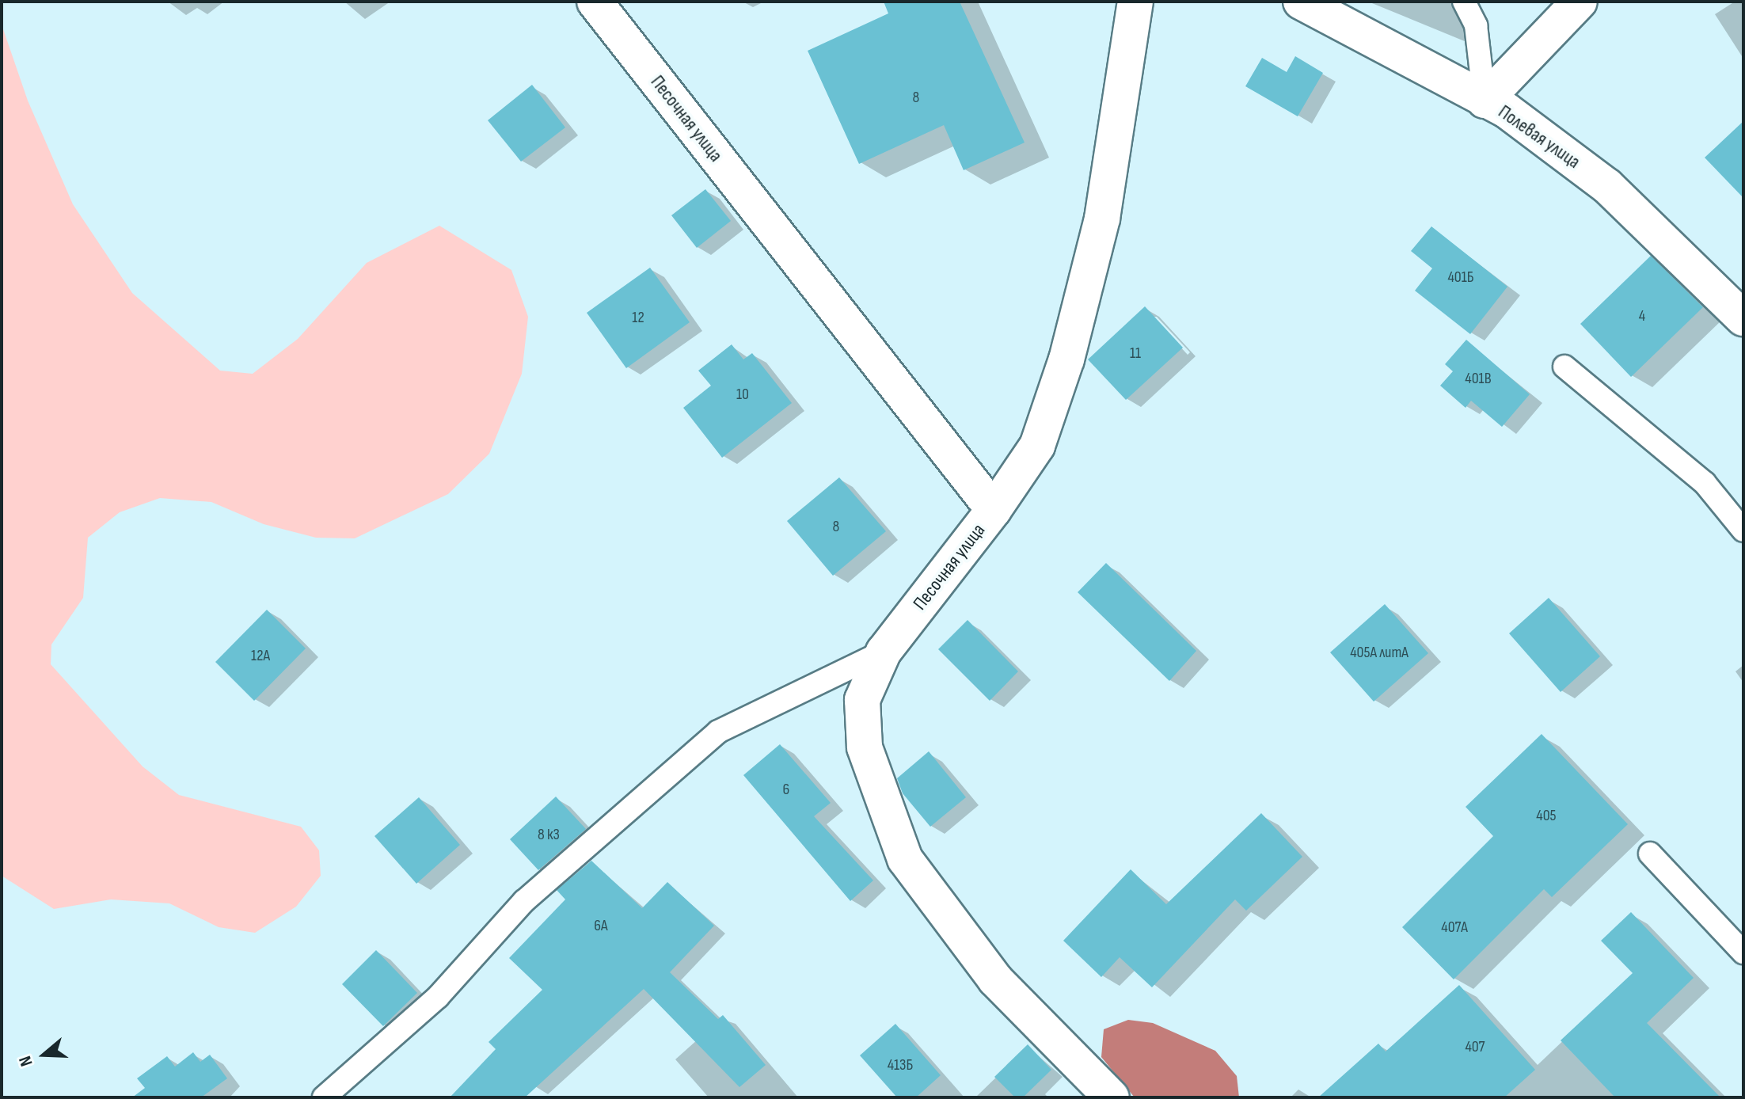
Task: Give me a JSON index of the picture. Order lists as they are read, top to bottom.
{
  "streets": {
    "street": ["Песочная улица", "Полевая улица"]
  },
  "house_numbers": [
    "8",
    "401Б",
    "4",
    "12",
    "11",
    "401В",
    "10",
    "8",
    "405А литА",
    "12А",
    "6",
    "405",
    "8 к3",
    "6А",
    "407А",
    "407",
    "413Б"
  ],
  "north": "left"
}
